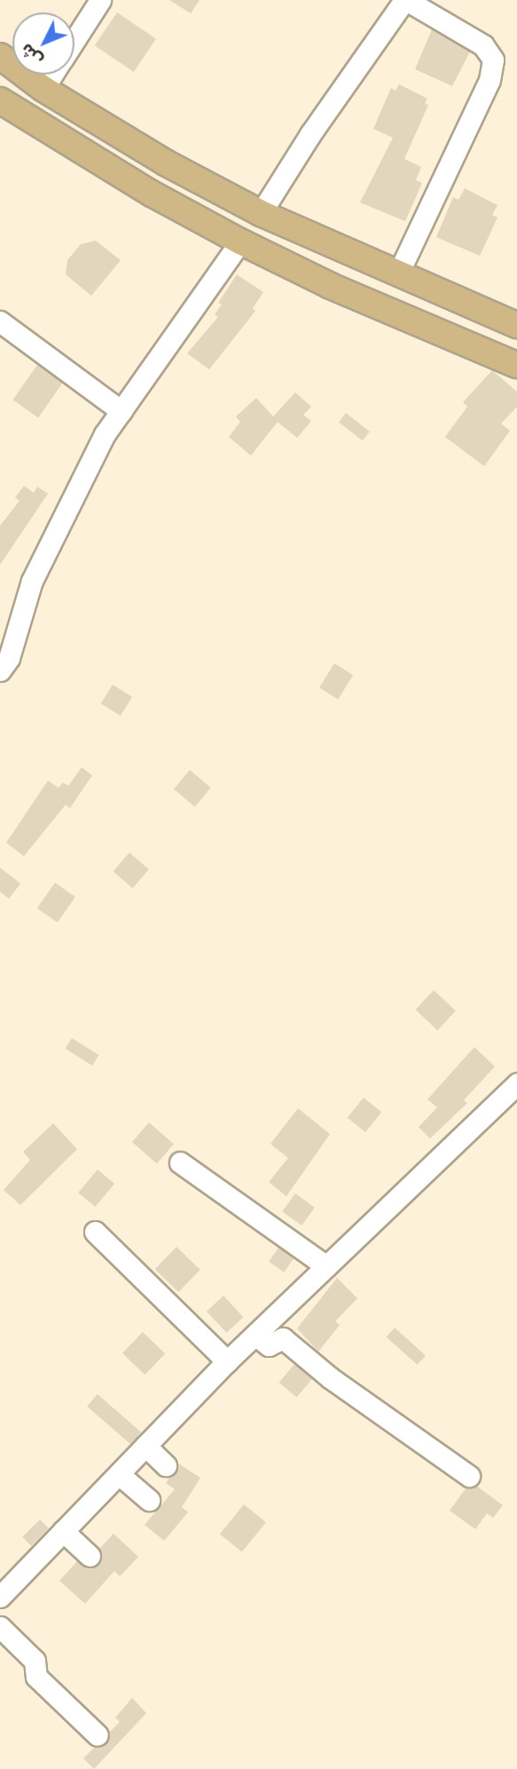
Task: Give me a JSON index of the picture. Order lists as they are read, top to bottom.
{
  "north": "bottom left"
}
